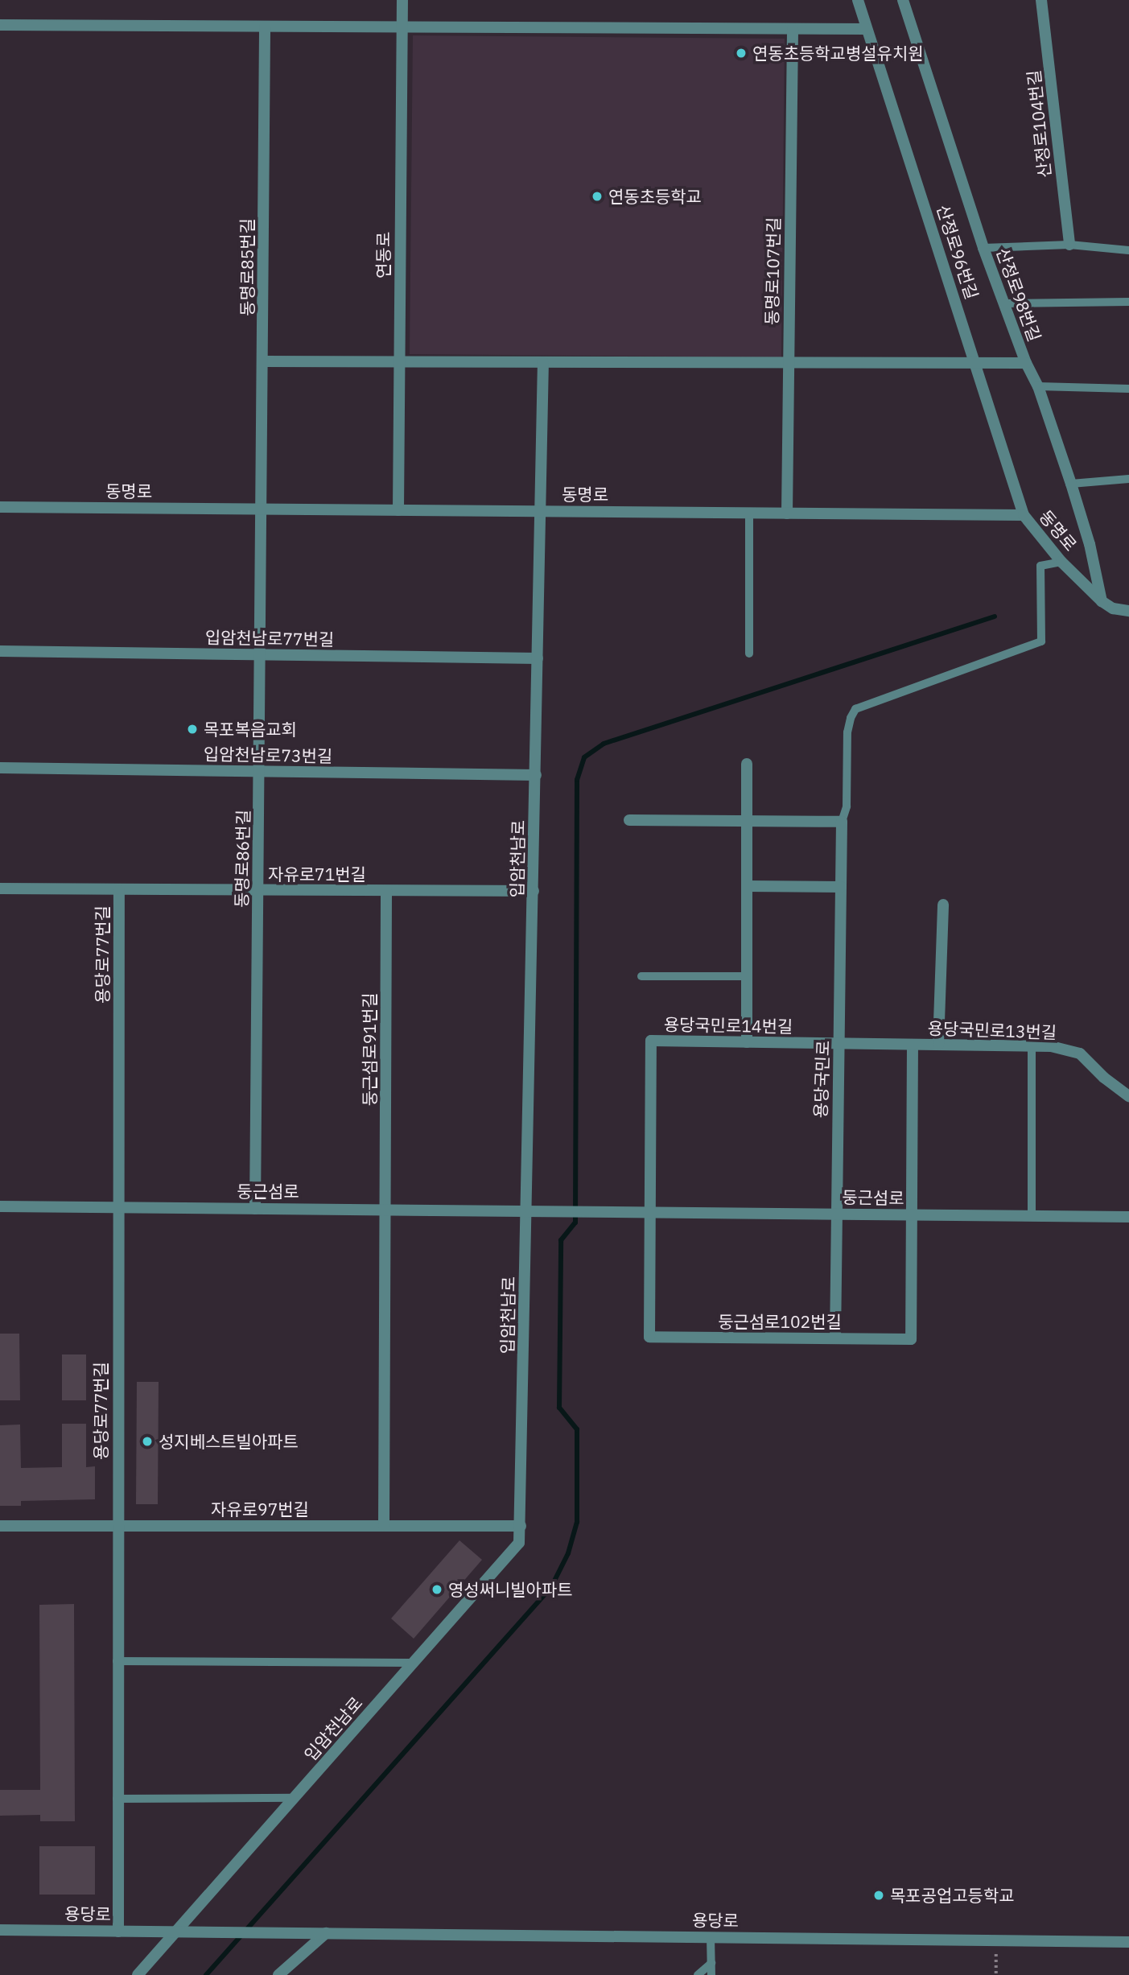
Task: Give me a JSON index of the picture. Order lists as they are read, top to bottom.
{
  "streets": {
    "street": [
      "산정로104번길",
      "산정로96번길",
      "연동로",
      "동명로85번길",
      "동명로107번길",
      "산정로98번길",
      "동명로",
      "입암천남로77번길",
      "입암천남로73번길",
      "동명로86번길",
      "입암천남로",
      "자유로71번길",
      "용당로77번길",
      "용당국민로14번길",
      "용당국민로13번길",
      "둥근섬로91번길",
      "용당국민로",
      "둥근섬로",
      "둥근섬로102번길",
      "자유로97번길",
      "용당로"
    ]
  },
  "crossings": [
    ["산정로96번길", "동명로"],
    ["연동로", "동명로"],
    ["동명로85번길", "동명로"],
    ["동명로85번길", "동명로86번길"],
    ["동명로107번길", "동명로"],
    ["산정로98번길", "동명로"],
    ["동명로", "동명로86번길"],
    ["동명로", "입암천남로"],
    ["입암천남로77번길", "동명로86번길"],
    ["입암천남로77번길", "입암천남로"],
    ["입암천남로73번길", "동명로86번길"],
    ["입암천남로73번길", "입암천남로"],
    ["동명로86번길", "자유로71번길"],
    ["동명로86번길", "둥근섬로"],
    ["입암천남로", "자유로71번길"],
    ["입암천남로", "둥근섬로"],
    ["입암천남로", "자유로97번길"],
    ["입암천남로", "용당로"],
    ["자유로71번길", "용당로77번길"],
    ["자유로71번길", "둥근섬로91번길"],
    ["용당로77번길", "둥근섬로"],
    ["용당로77번길", "자유로97번길"],
    ["용당로77번길", "용당로"],
    ["용당국민로14번길", "용당국민로13번길"],
    ["용당국민로14번길", "용당국민로"],
    ["용당국민로14번길", "둥근섬로"],
    ["용당국민로14번길", "둥근섬로102번길"],
    ["용당국민로13번길", "용당국민로"],
    ["둥근섬로91번길", "둥근섬로"],
    ["둥근섬로91번길", "자유로97번길"],
    ["용당국민로", "둥근섬로"],
    ["용당국민로", "둥근섬로102번길"],
    ["둥근섬로", "둥근섬로102번길"]
  ],
  "places": [
    "연동초등학교병설유치원",
    "연동초등학교",
    "목포복음교회",
    "성지베스트빌아파트",
    "영성써니빌아파트",
    "목포공업고등학교"
  ]
}
